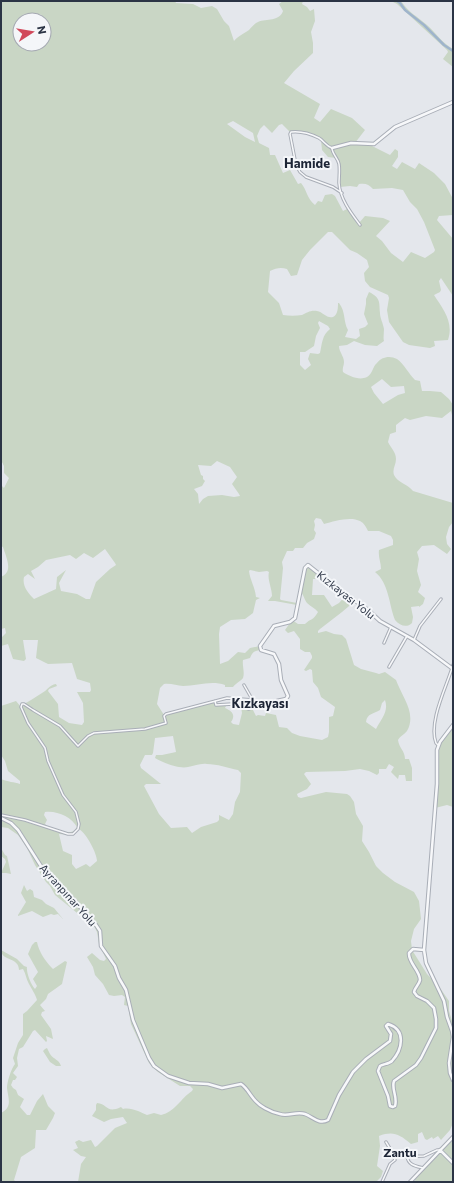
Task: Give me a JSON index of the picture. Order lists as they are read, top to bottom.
{
  "streets": {
    "street": ["Kızkayası Yolu", "Ayranpınar Yolu"]
  },
  "districts": ["Hamide", "Kızkayası", "Zantu"],
  "north": "right"
}
